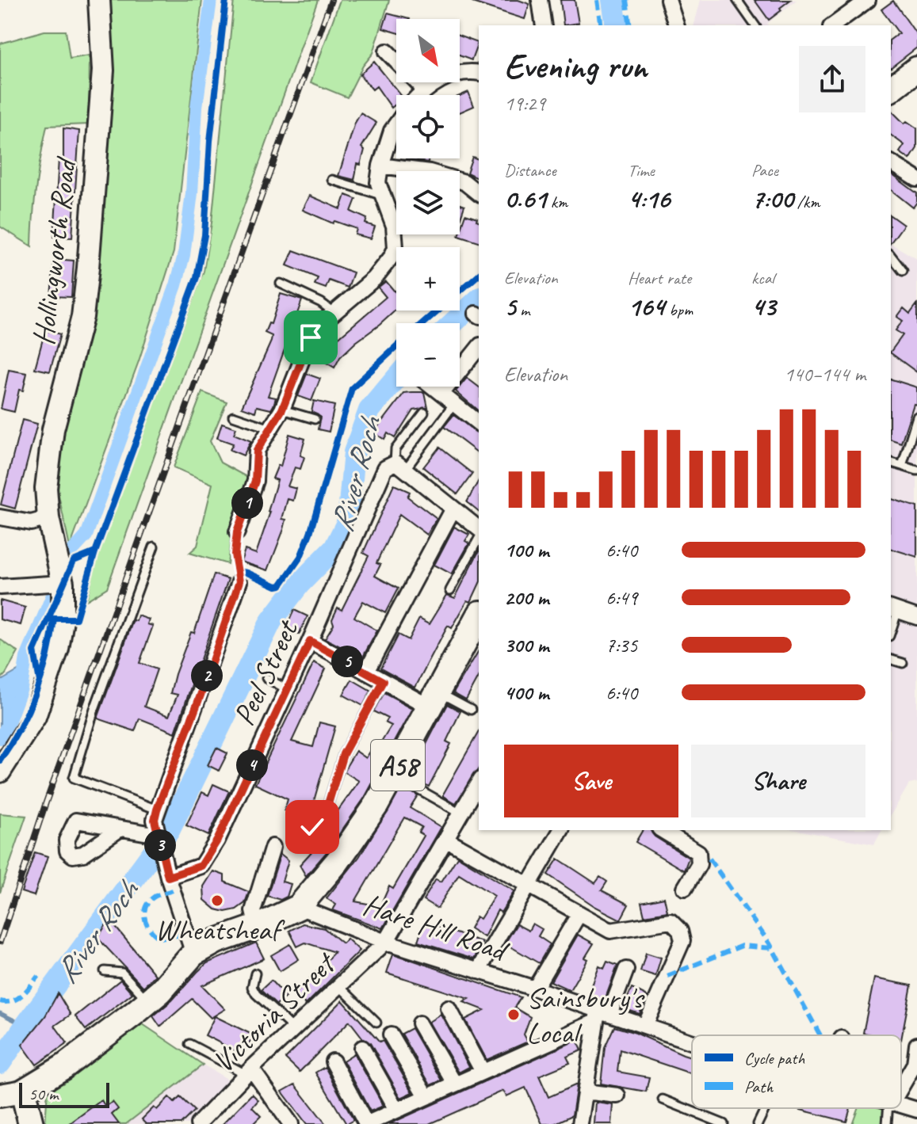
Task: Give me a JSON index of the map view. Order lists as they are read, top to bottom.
{
  "streets": {
    "highway": ["A58"],
    "main road": ["Hollingworth Road"],
    "street": ["Peel Street", "Hare Hill Road", "Victoria Street"]
  },
  "crossings": [
    ["A58", "Hare Hill Road"],
    ["Hare Hill Road", "Victoria Street"]
  ],
  "water": ["River Roch"],
  "places": ["Wheatsheaf", "Sainsbury's Local"],
  "legend": ["Cycle path", "Path"],
  "scale_bar": "50 m",
  "north": "bottom right",
  "page": {
    "map_buttons": ["+", "−"],
    "heading": ["Evening run", "19:29"],
    "stats": [
      ["Distance", "0.61 km"],
      ["Time", "4:16"],
      ["Pace", "7:00 /km"],
      ["Elevation", "5 m"],
      ["Heart rate", "164 bpm"],
      ["kcal", "43"]
    ],
    "chart": ["Elevation", "140–144 m"],
    "pins": [
      "1",
      "5",
      "2",
      "4",
      "3"
    ],
    "list": [
      {
        "name": "100 m",
        "note": "6:40"
      },
      {
        "name": "200 m",
        "note": "6:49"
      },
      {
        "name": "300 m",
        "note": "7:35"
      },
      {
        "name": "400 m",
        "note": "6:40"
      }
    ],
    "buttons": ["Save", "Share"],
    "scale": "50 m"
  }
}
